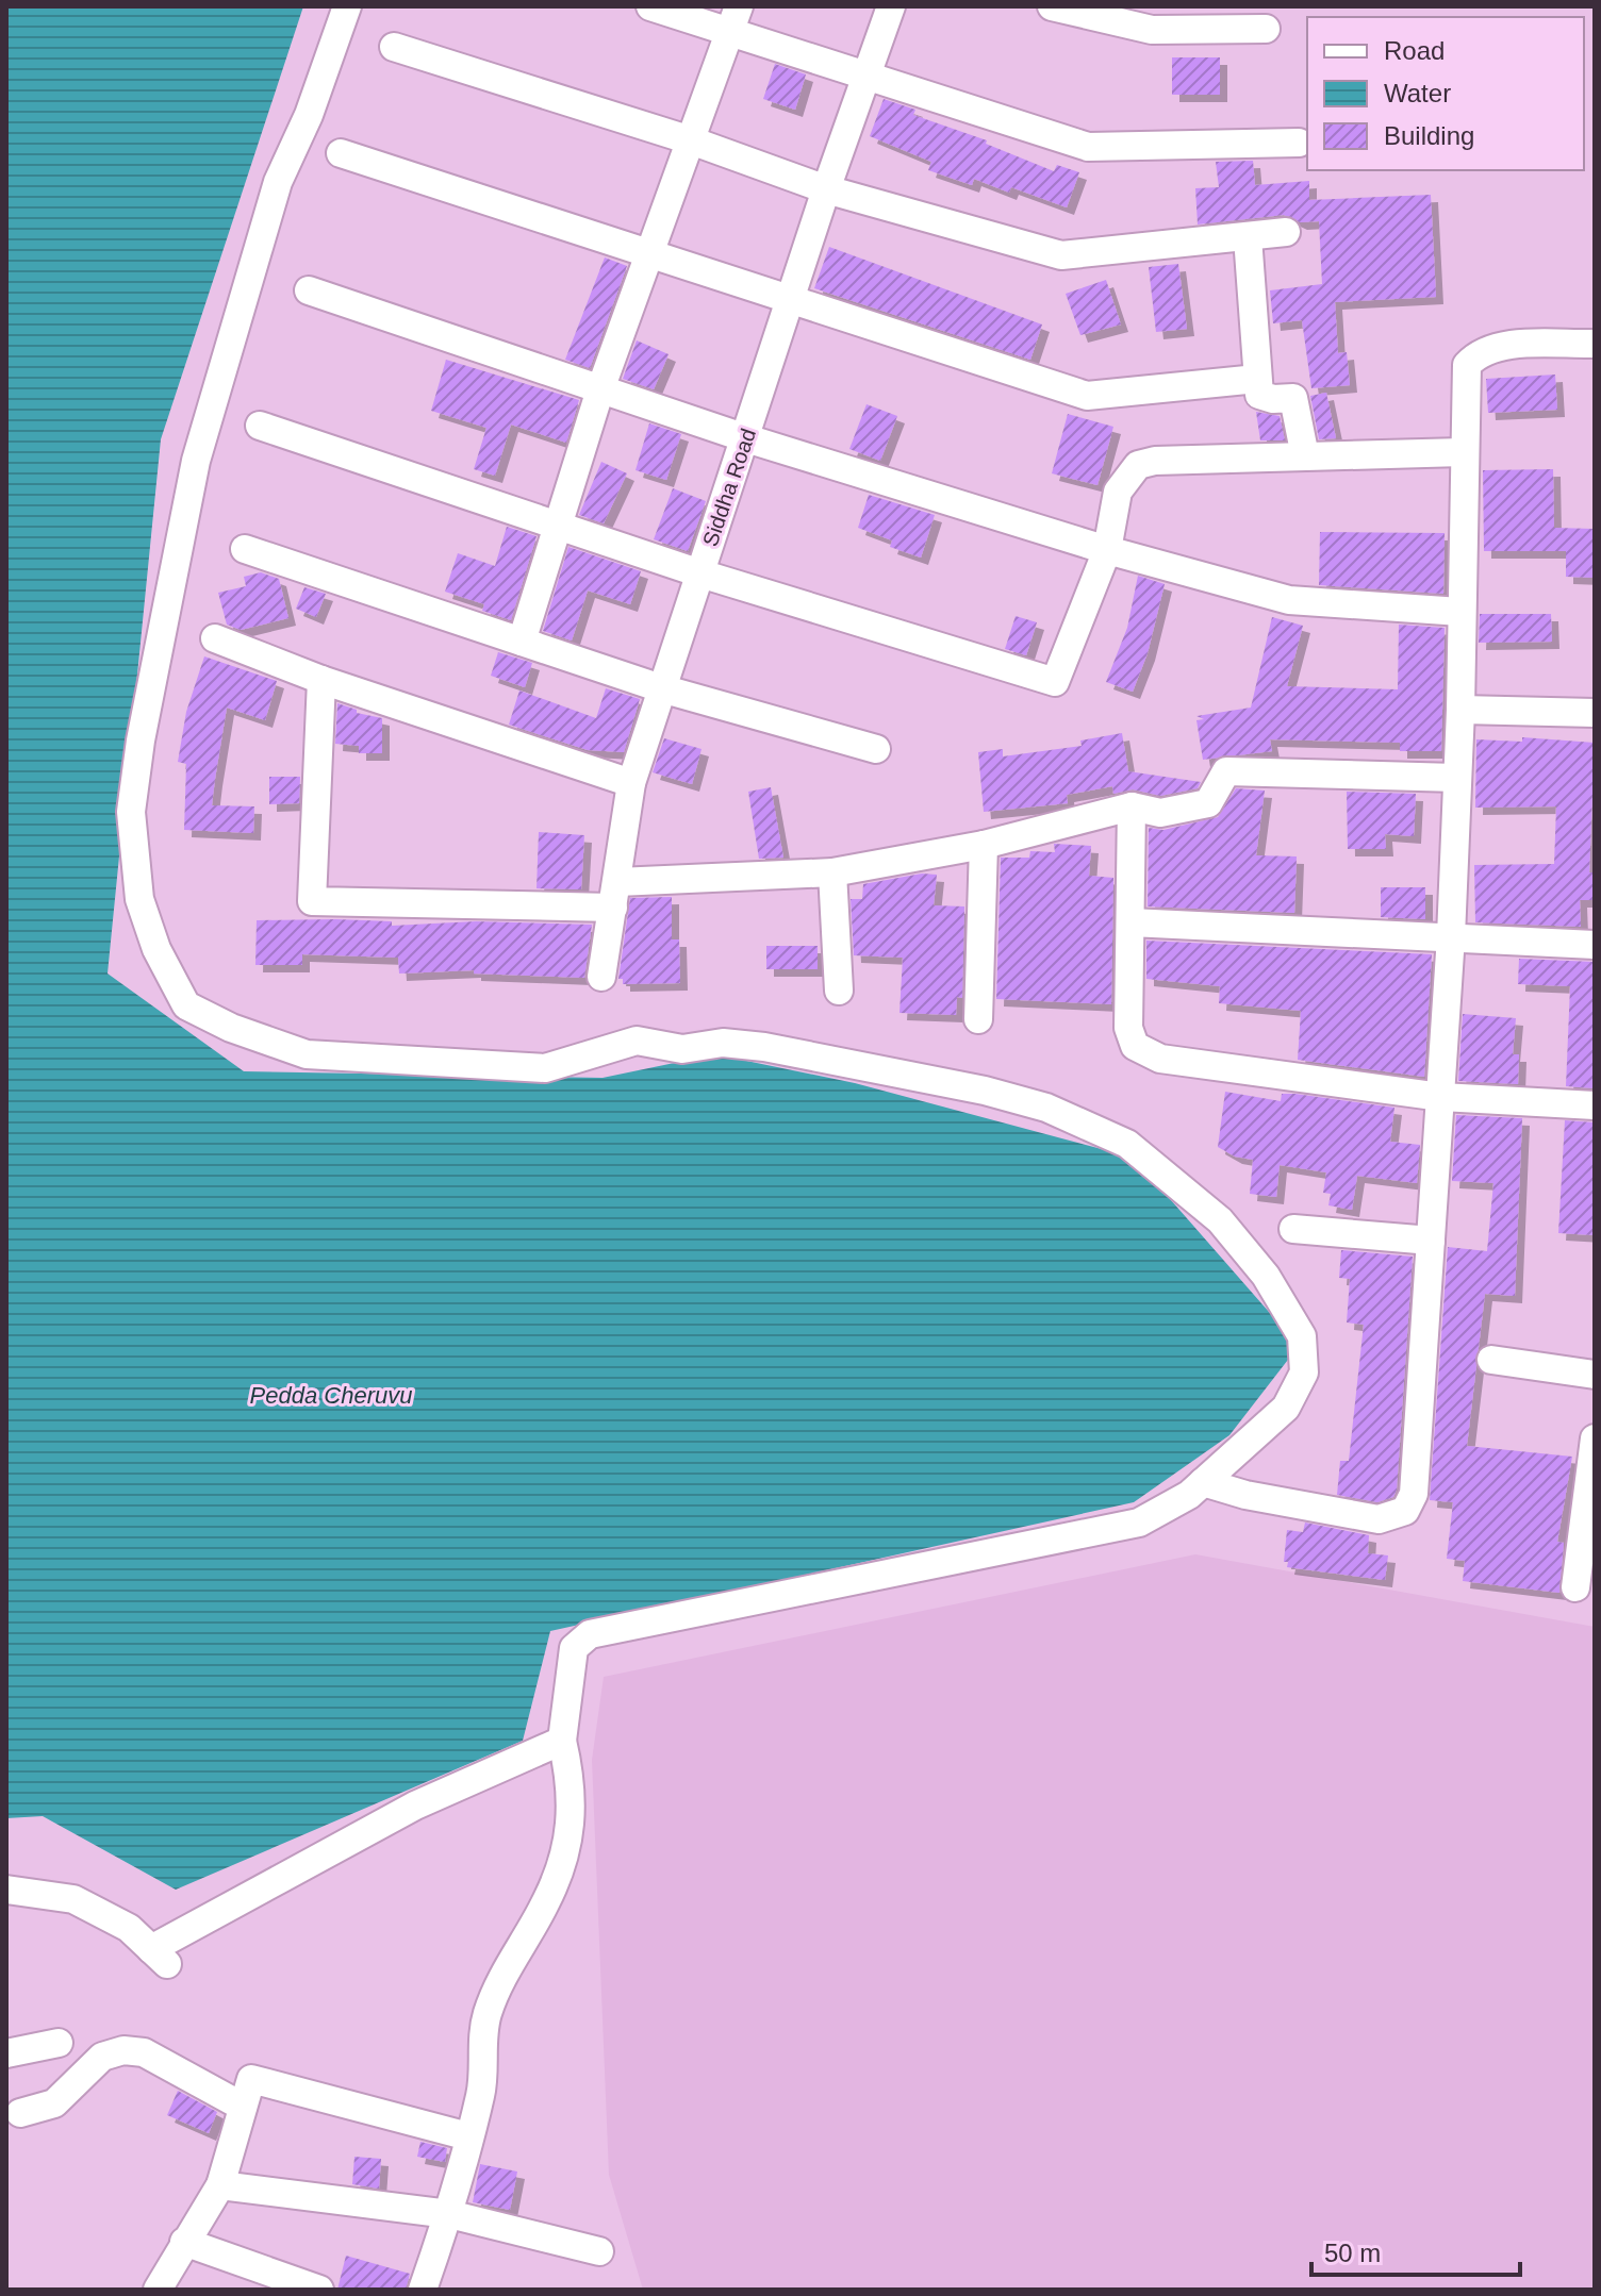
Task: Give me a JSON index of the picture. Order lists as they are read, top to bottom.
{
  "streets": {
    "street": ["Siddha Road"]
  },
  "water": ["Pedda Cheruvu"],
  "legend": ["Road", "Water", "Building"],
  "scale_bar": "50 m"
}
